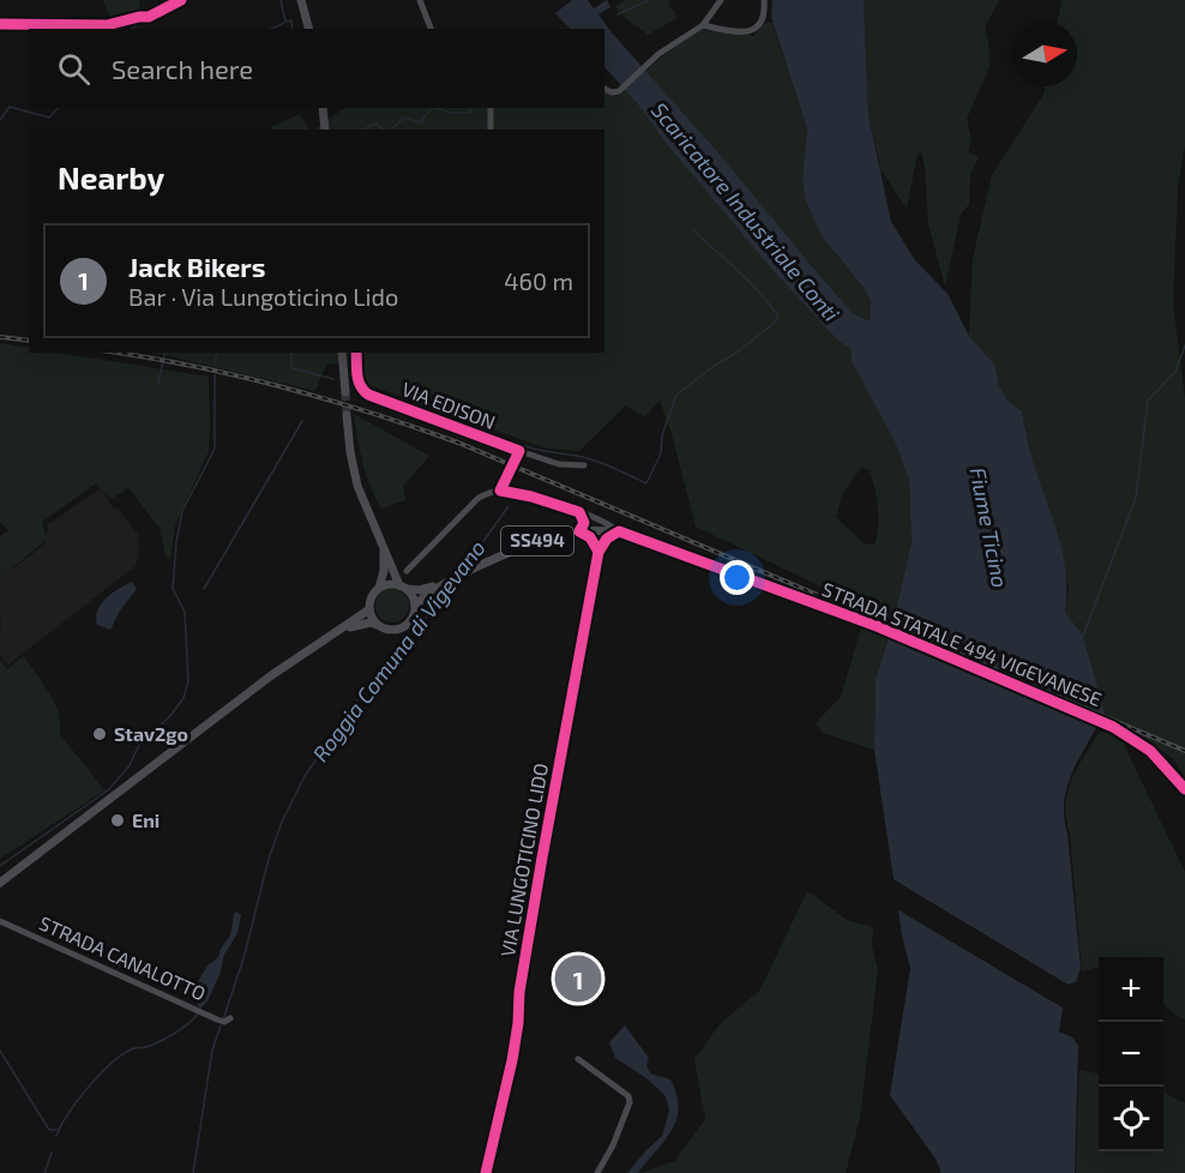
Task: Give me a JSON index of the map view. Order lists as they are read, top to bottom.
{
  "streets": {
    "main road": ["SS494", "STRADA STATALE 494 VIGEVANESE"],
    "street": ["VIA EDISON", "VIA LUNGOTICINO LIDO", "STRADA CANALOTTO"]
  },
  "crossings": [
    ["SS494", "STRADA STATALE 494 VIGEVANESE"]
  ],
  "water": ["Scaricatore Industriale Conti", "Fiume Ticino", "Roggia Comuna di Vigevano"],
  "places": ["Stav2go", "Eni"],
  "north": "right",
  "page": {
    "search": "Search here",
    "heading": "Nearby",
    "list": [
      {
        "mark": "1",
        "name": "Jack Bikers",
        "note": "Bar · Via Lungoticino Lido",
        "value": "460 m"
      }
    ],
    "pins": "1",
    "map_buttons": ["+", "−"]
  }
}
